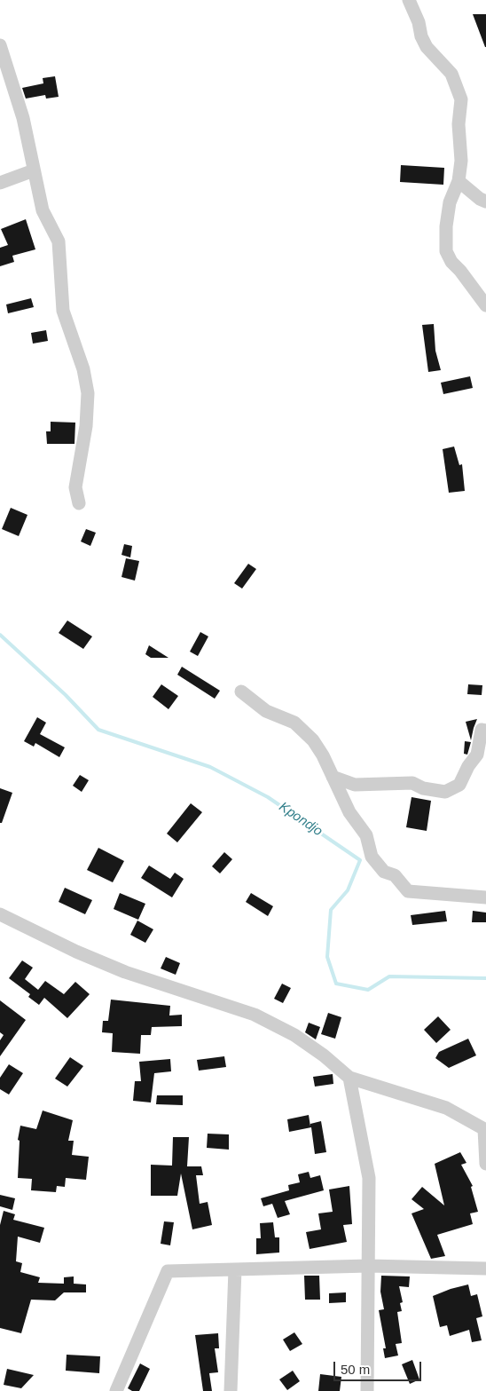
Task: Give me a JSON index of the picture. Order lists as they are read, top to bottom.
{
  "water": ["Kpondjo"],
  "scale_bar": "50 m"
}
